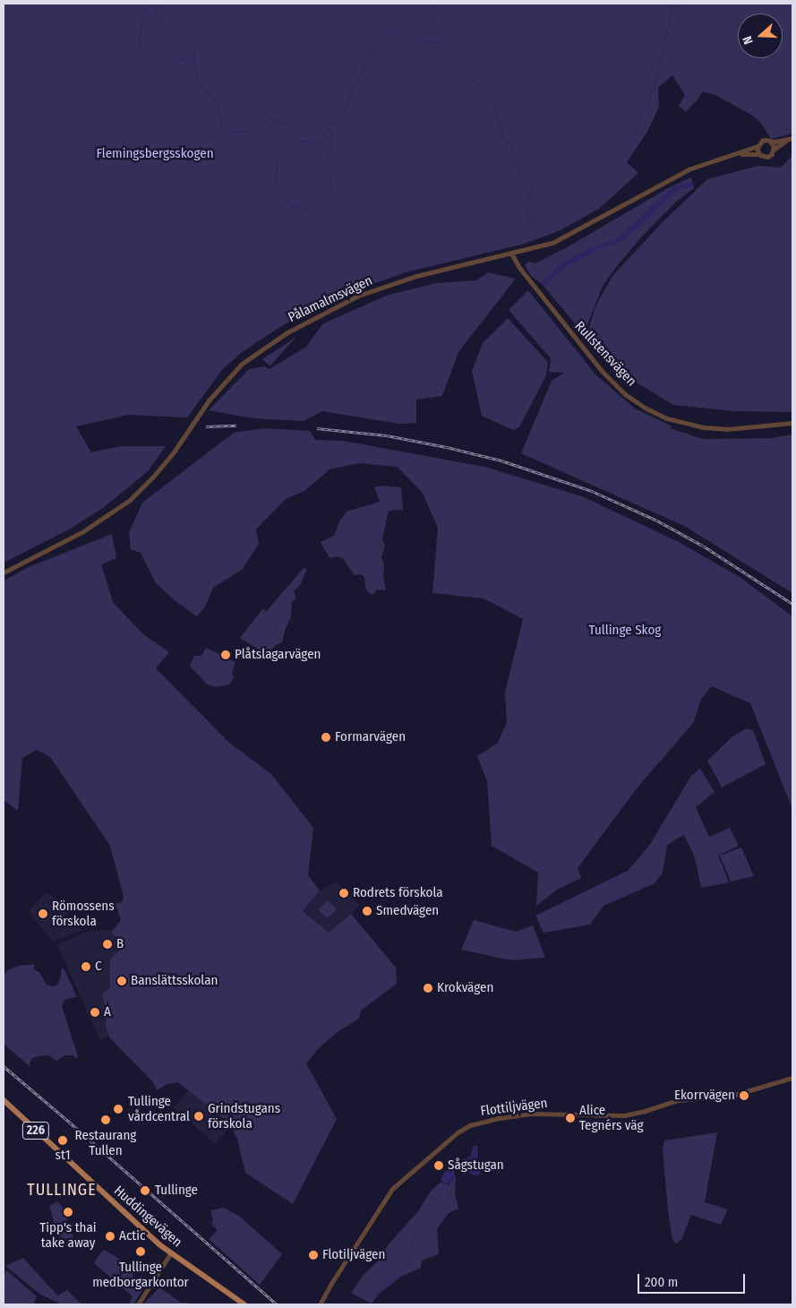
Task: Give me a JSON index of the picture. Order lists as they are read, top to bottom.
{
  "streets": {
    "main road": ["226", "Huddingevägen"],
    "street": ["Pålamalmsvägen", "Rullstensvägen", "Flottiljvägen"]
  },
  "crossings": [
    ["Pålamalmsvägen", "Rullstensvägen"]
  ],
  "districts": ["TULLINGE"],
  "parks": ["Flemingsbergsskogen", "Tullinge Skog"],
  "places": [
    "Plåtslagarvägen",
    "Formarvägen",
    "Rodrets förskola",
    "Smedvägen",
    "Römossens förskola",
    "B",
    "C",
    "Banslättsskolan",
    "Krokvägen",
    "A",
    "Ekorrvägen",
    "Tullinge vårdcentral",
    "Grindstugans förskola",
    "Alice Tegnérs väg",
    "Restaurang Tullen",
    "st1",
    "Sågstugan",
    "Tullinge",
    "Tipp's thai take away",
    "Actic",
    "Tullinge medborgarkontor",
    "Flotiljvägen"
  ],
  "scale_bar": "200 m",
  "north": "left"
}
